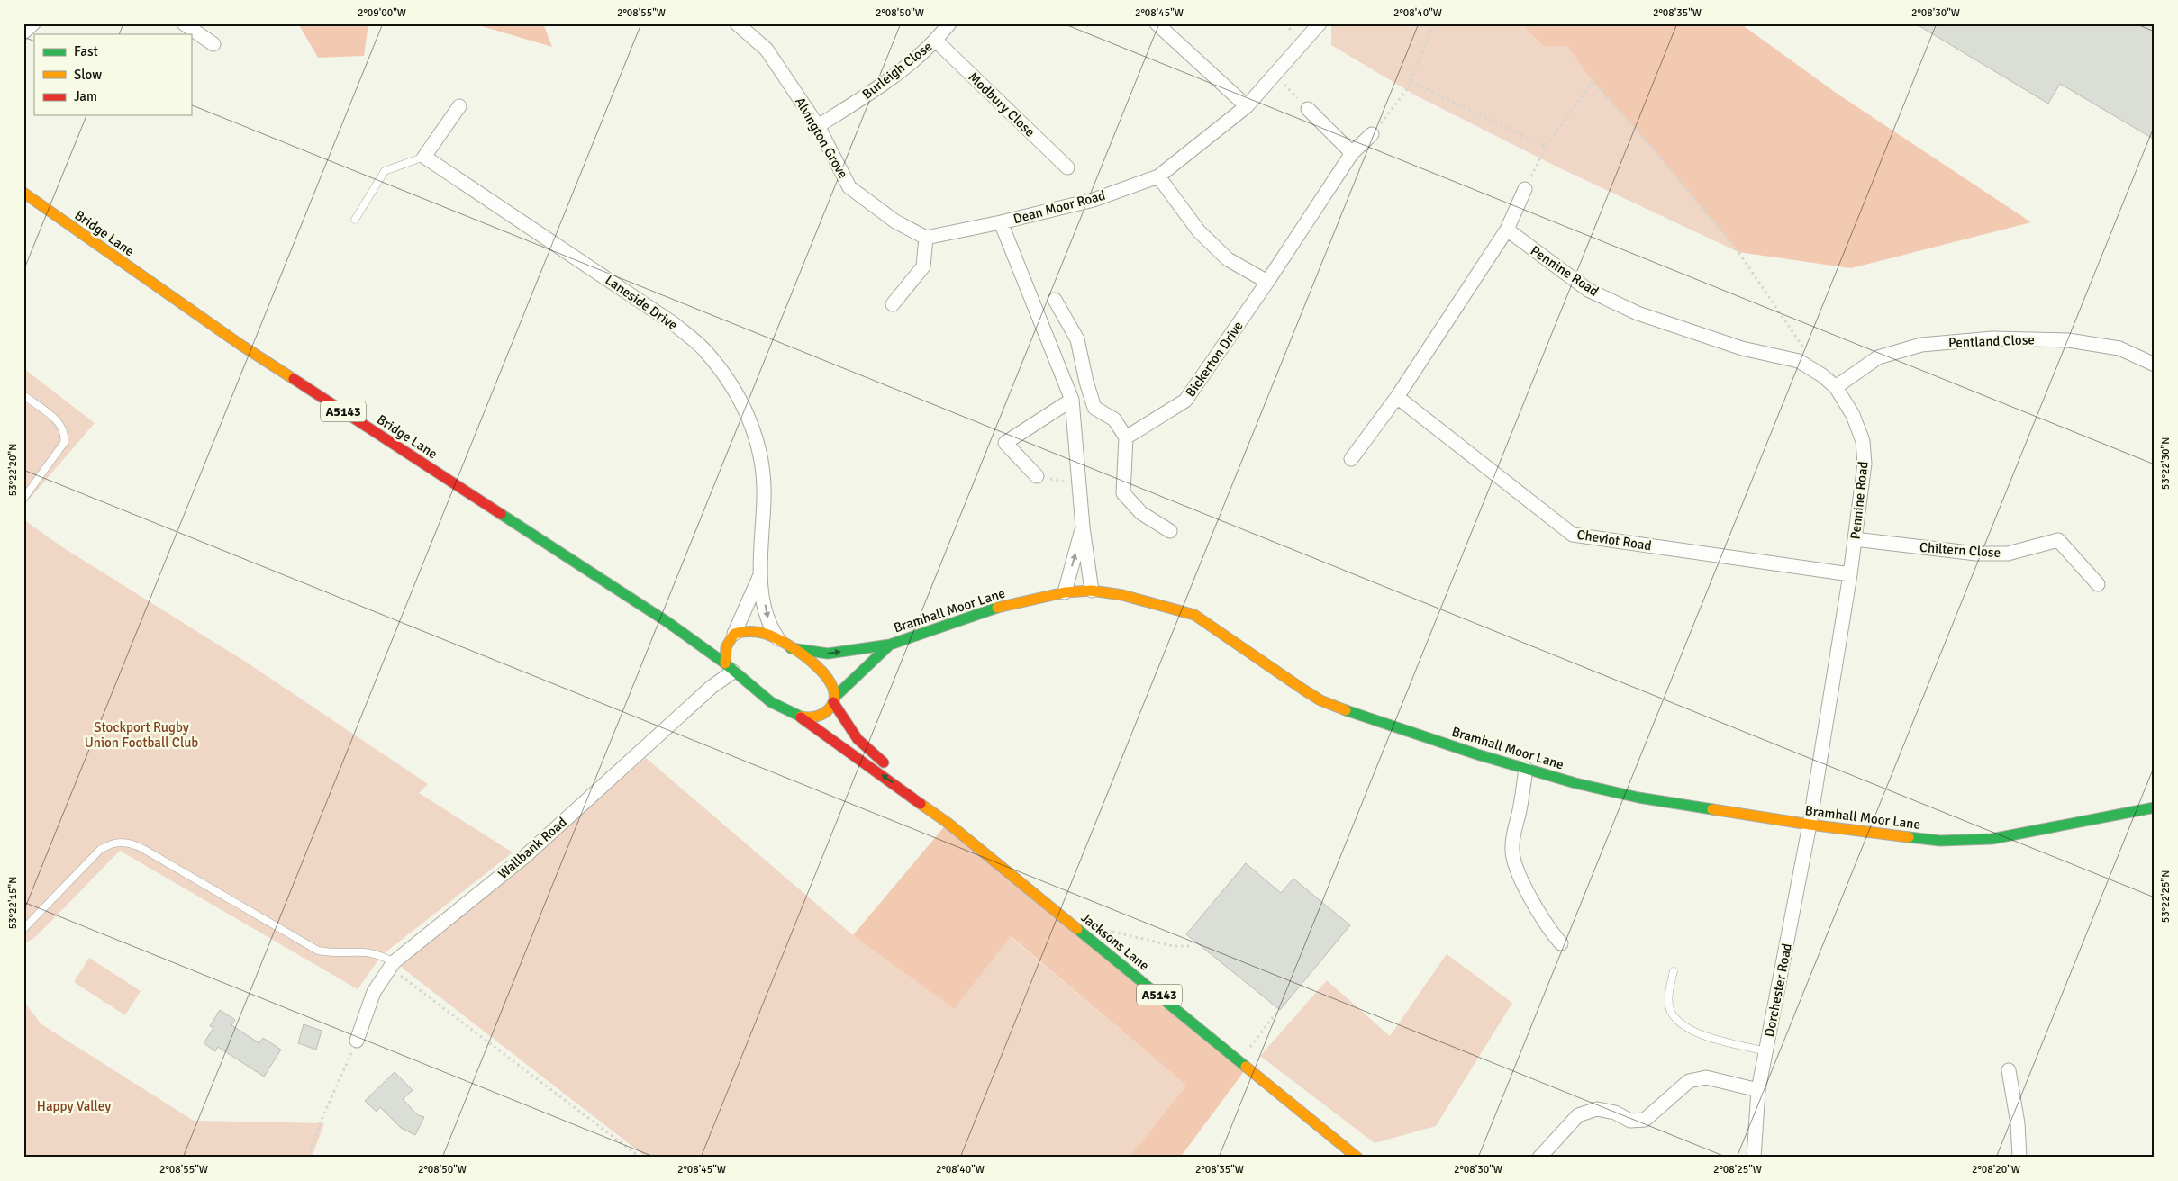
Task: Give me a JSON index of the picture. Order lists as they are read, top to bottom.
{
  "streets": {
    "main road": [
      "Bridge Lane",
      "A5143",
      "Bramhall Moor Lane",
      "Jacksons Lane"
    ],
    "street": [
      "Burleigh Close",
      "Modbury Close",
      "Alvington Grove",
      "Dean Moor Road",
      "Pennine Road",
      "Laneside Drive",
      "Pentland Close",
      "Bickerton Drive",
      "Cheviot Road",
      "Chiltern Close",
      "Wallbank Road",
      "Dorchester Road"
    ]
  },
  "crossings": [
    ["Burleigh Close", "Modbury Close"],
    ["Burleigh Close", "Alvington Grove"],
    ["Dean Moor Road", "Bramhall Moor Lane"],
    ["Bridge Lane", "Bramhall Moor Lane"],
    ["Bridge Lane", "Wallbank Road"],
    ["Bridge Lane", "Jacksons Lane"],
    ["Pennine Road", "Pentland Close"],
    ["Pennine Road", "Cheviot Road"],
    ["Pennine Road", "Chiltern Close"],
    ["Pennine Road", "Bramhall Moor Lane"],
    ["Pennine Road", "Dorchester Road"],
    ["Laneside Drive", "Bramhall Moor Lane"],
    ["Laneside Drive", "Jacksons Lane"],
    ["Bramhall Moor Lane", "Jacksons Lane"],
    ["Bramhall Moor Lane", "Dorchester Road"]
  ],
  "parks": ["Stockport Rugby Union Football Club", "Happy Valley"],
  "legend": ["Fast", "Slow", "Jam"],
  "coordinates": [
    "2°09'00\"W",
    "2°08'55\"W",
    "2°08'50\"W",
    "2°08'45\"W",
    "2°08'40\"W",
    "2°08'35\"W",
    "2°08'30\"W",
    "53°22'30\"N",
    "53°22'20\"N",
    "53°22'25\"N",
    "53°22'15\"N",
    "2°08'25\"W",
    "2°08'20\"W"
  ]
}
